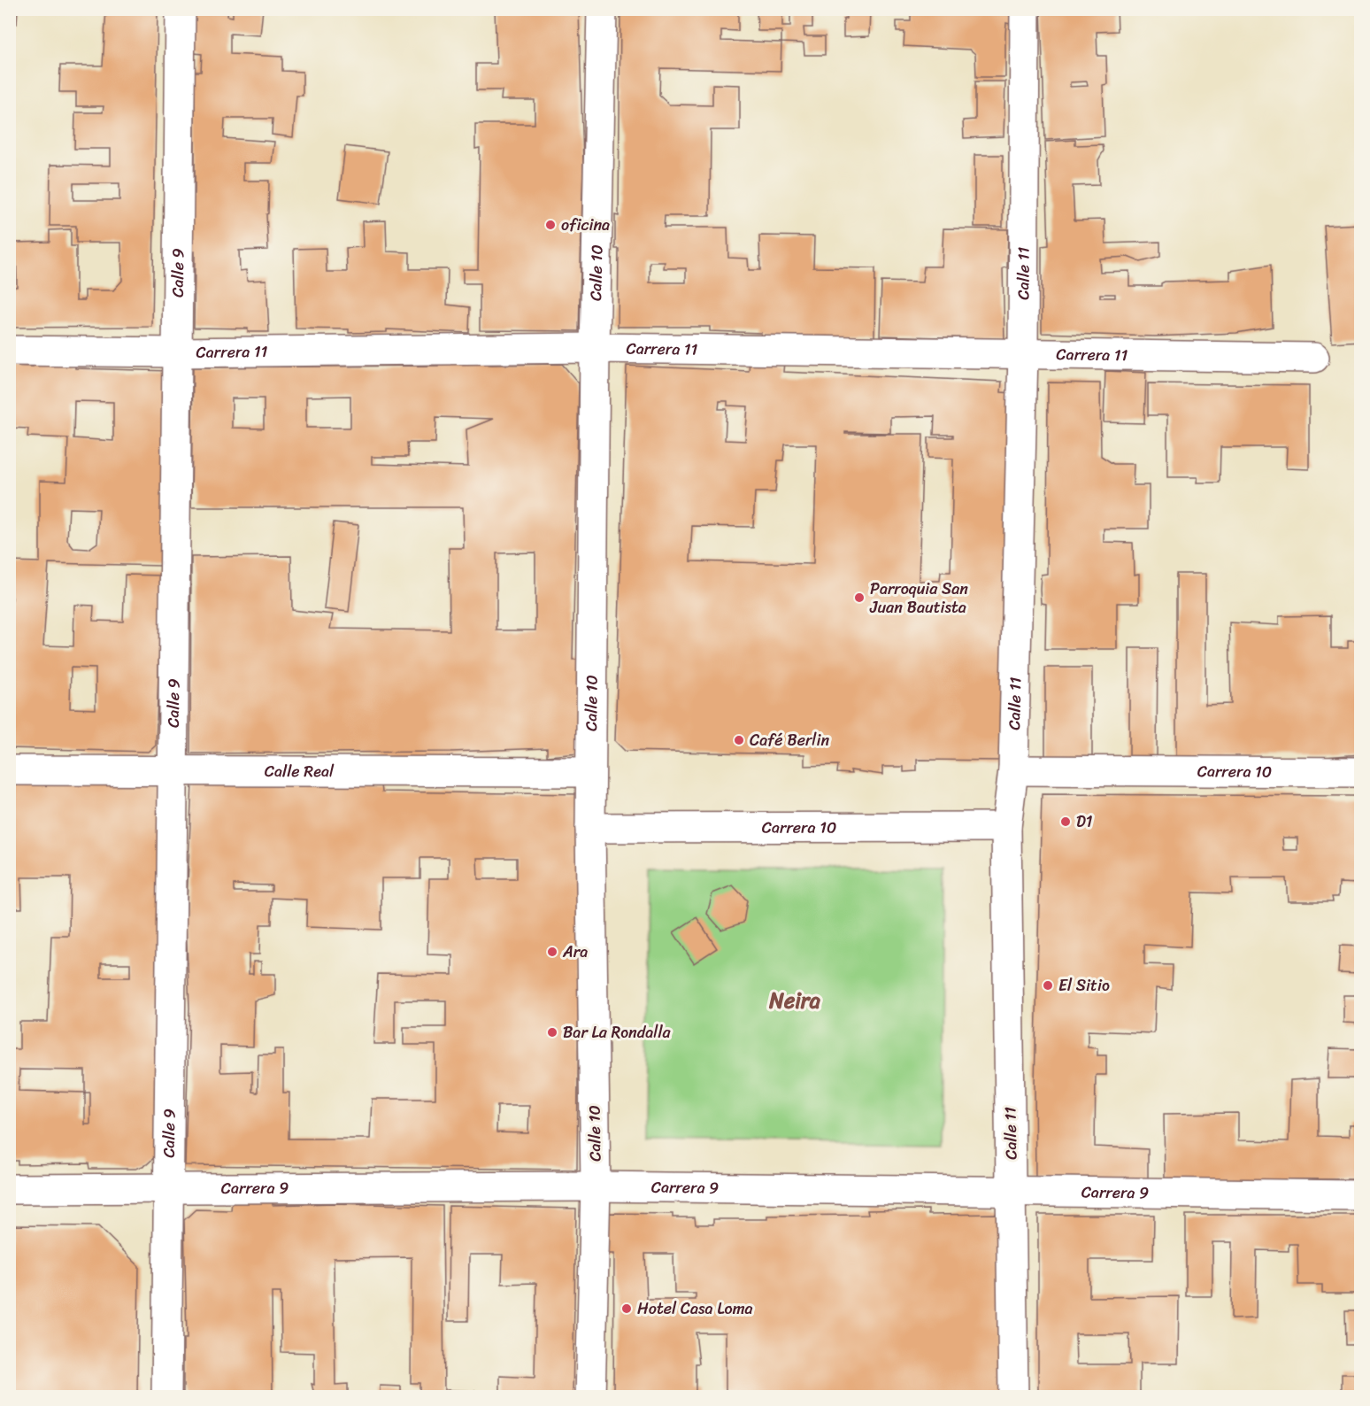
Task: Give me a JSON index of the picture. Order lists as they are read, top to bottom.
{
  "streets": {
    "street": [
      "Calle 9",
      "Calle 10",
      "Calle 11",
      "Carrera 11",
      "Carrera 10",
      "Calle Real",
      "Carrera 9"
    ]
  },
  "crossings": [
    ["Calle 9", "Carrera 11"],
    ["Calle 9", "Calle Real"],
    ["Calle 9", "Carrera 9"],
    ["Calle 10", "Carrera 11"],
    ["Calle 10", "Carrera 10"],
    ["Calle 10", "Calle Real"],
    ["Calle 10", "Carrera 9"],
    ["Calle 11", "Carrera 11"],
    ["Calle 11", "Carrera 10"],
    ["Calle 11", "Carrera 9"]
  ],
  "districts": ["Neira"],
  "places": [
    "oficina",
    "Parroquia San Juan Bautista",
    "Café Berlin",
    "D1",
    "Ara",
    "El Sitio",
    "Bar La Rondalla",
    "Hotel Casa Loma"
  ]
}
